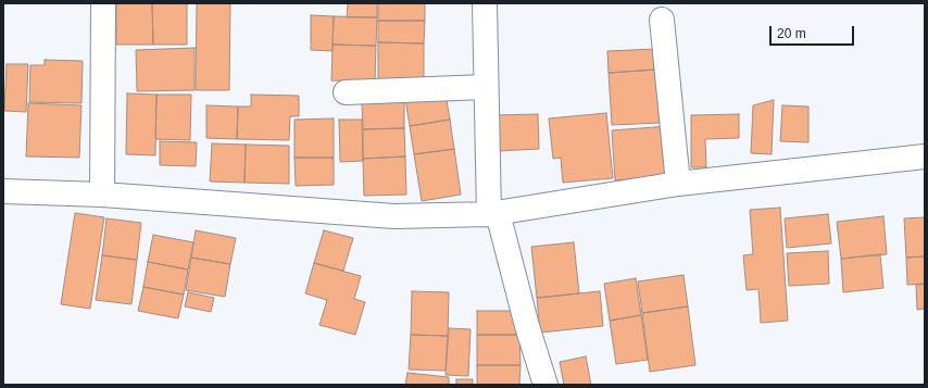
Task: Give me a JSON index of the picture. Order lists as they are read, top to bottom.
{
  "scale_bar": "20 m"
}
